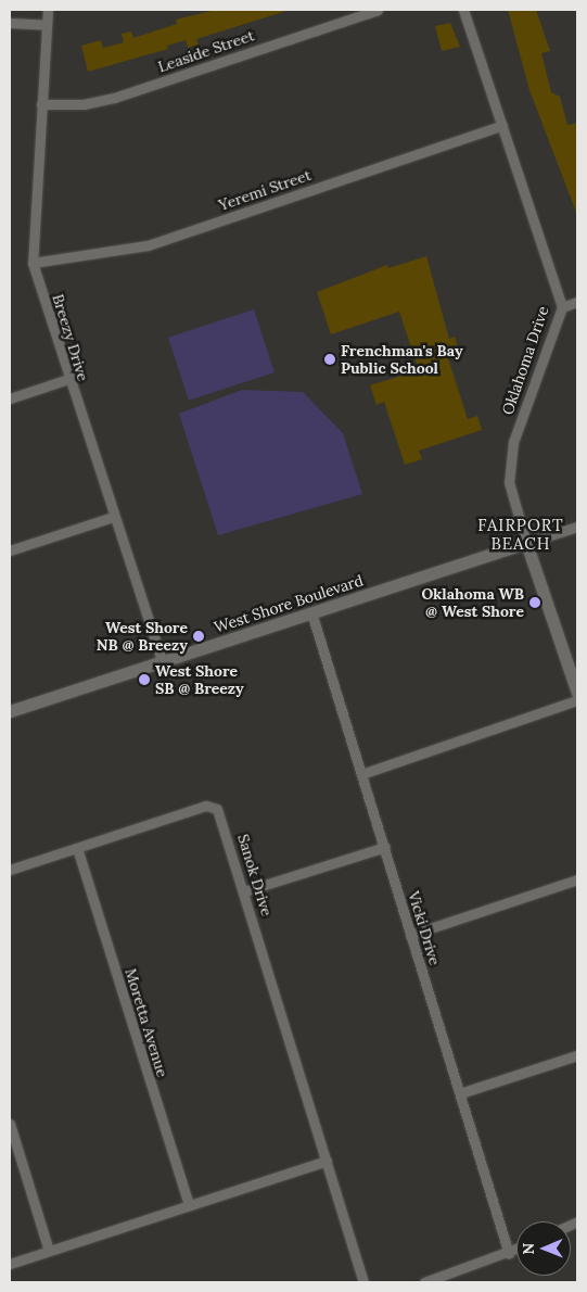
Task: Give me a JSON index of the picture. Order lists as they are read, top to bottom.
{
  "streets": {
    "street": [
      "Leaside Street",
      "Yeremi Street",
      "Breezy Drive",
      "Oklahoma Drive",
      "West Shore Boulevard",
      "Sanok Drive",
      "Vicki Drive",
      "Moretta Avenue"
    ]
  },
  "crossings": [
    ["Leaside Street", "Breezy Drive"],
    ["Yeremi Street", "Breezy Drive"],
    ["Yeremi Street", "Oklahoma Drive"],
    ["Breezy Drive", "West Shore Boulevard"],
    ["Oklahoma Drive", "West Shore Boulevard"],
    ["West Shore Boulevard", "Vicki Drive"],
    ["Sanok Drive", "Moretta Avenue"]
  ],
  "districts": ["FAIRPORT BEACH"],
  "places": [
    "Frenchman's Bay Public School",
    "Oklahoma WB @ West Shore",
    "West Shore NB @ Breezy",
    "West Shore SB @ Breezy"
  ],
  "north": "left"
}
